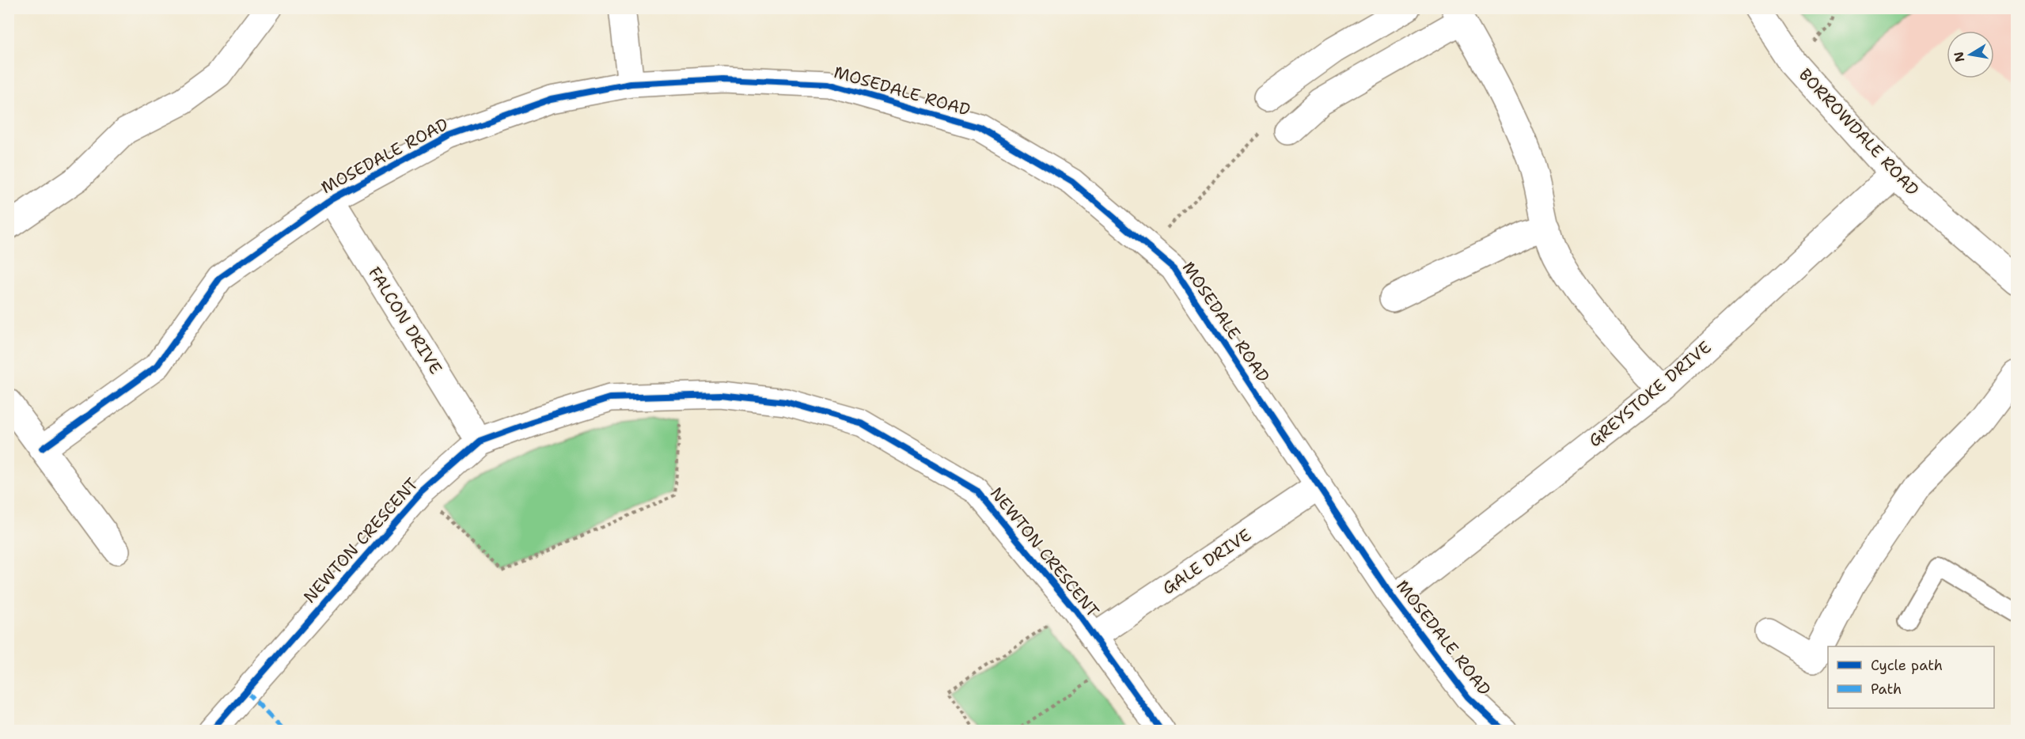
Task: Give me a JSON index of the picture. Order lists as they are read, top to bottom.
{
  "streets": {
    "street": [
      "MOSEDALE ROAD",
      "BORROWDALE ROAD",
      "FALCON DRIVE",
      "GREYSTOKE DRIVE",
      "NEWTON CRESCENT",
      "GALE DRIVE"
    ]
  },
  "crossings": [
    ["MOSEDALE ROAD", "FALCON DRIVE"],
    ["MOSEDALE ROAD", "GREYSTOKE DRIVE"],
    ["MOSEDALE ROAD", "GALE DRIVE"],
    ["BORROWDALE ROAD", "GREYSTOKE DRIVE"],
    ["FALCON DRIVE", "NEWTON CRESCENT"],
    ["NEWTON CRESCENT", "GALE DRIVE"]
  ],
  "legend": ["Cycle path", "Path"],
  "north": "left"
}
